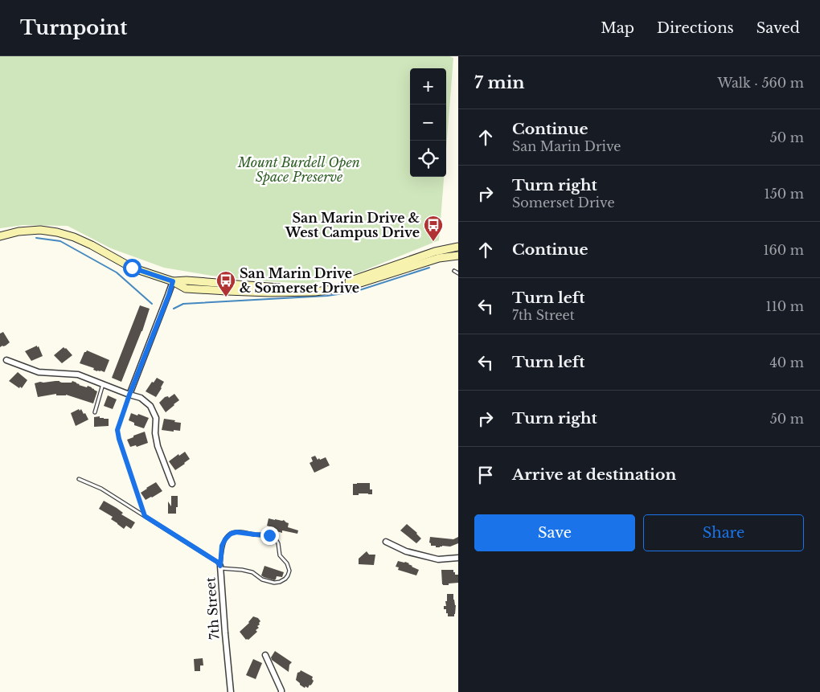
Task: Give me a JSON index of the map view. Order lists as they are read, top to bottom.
{
  "streets": {
    "street": ["7th Street"]
  },
  "parks": ["Mount Burdell Open Space Preserve"],
  "places": {
    "bus stop": ["San Marin Drive & West Campus Drive", "San Marin Drive & Somerset Drive"]
  },
  "page": {
    "header": "Turnpoint",
    "nav": ["Map", "Directions", "Saved"],
    "heading": ["7 min", "Walk · 560 m"],
    "map_buttons": ["+", "−"],
    "list": [
      ["Continue", "San Marin Drive", "50 m"],
      ["Turn right", "Somerset Drive", "150 m"],
      ["Continue", "160 m"],
      ["Turn left", "7th Street", "110 m"],
      ["Turn left", "40 m"],
      ["Turn right", "50 m"],
      "Arrive at destination"
    ],
    "buttons": ["Save", "Share"]
  }
}
